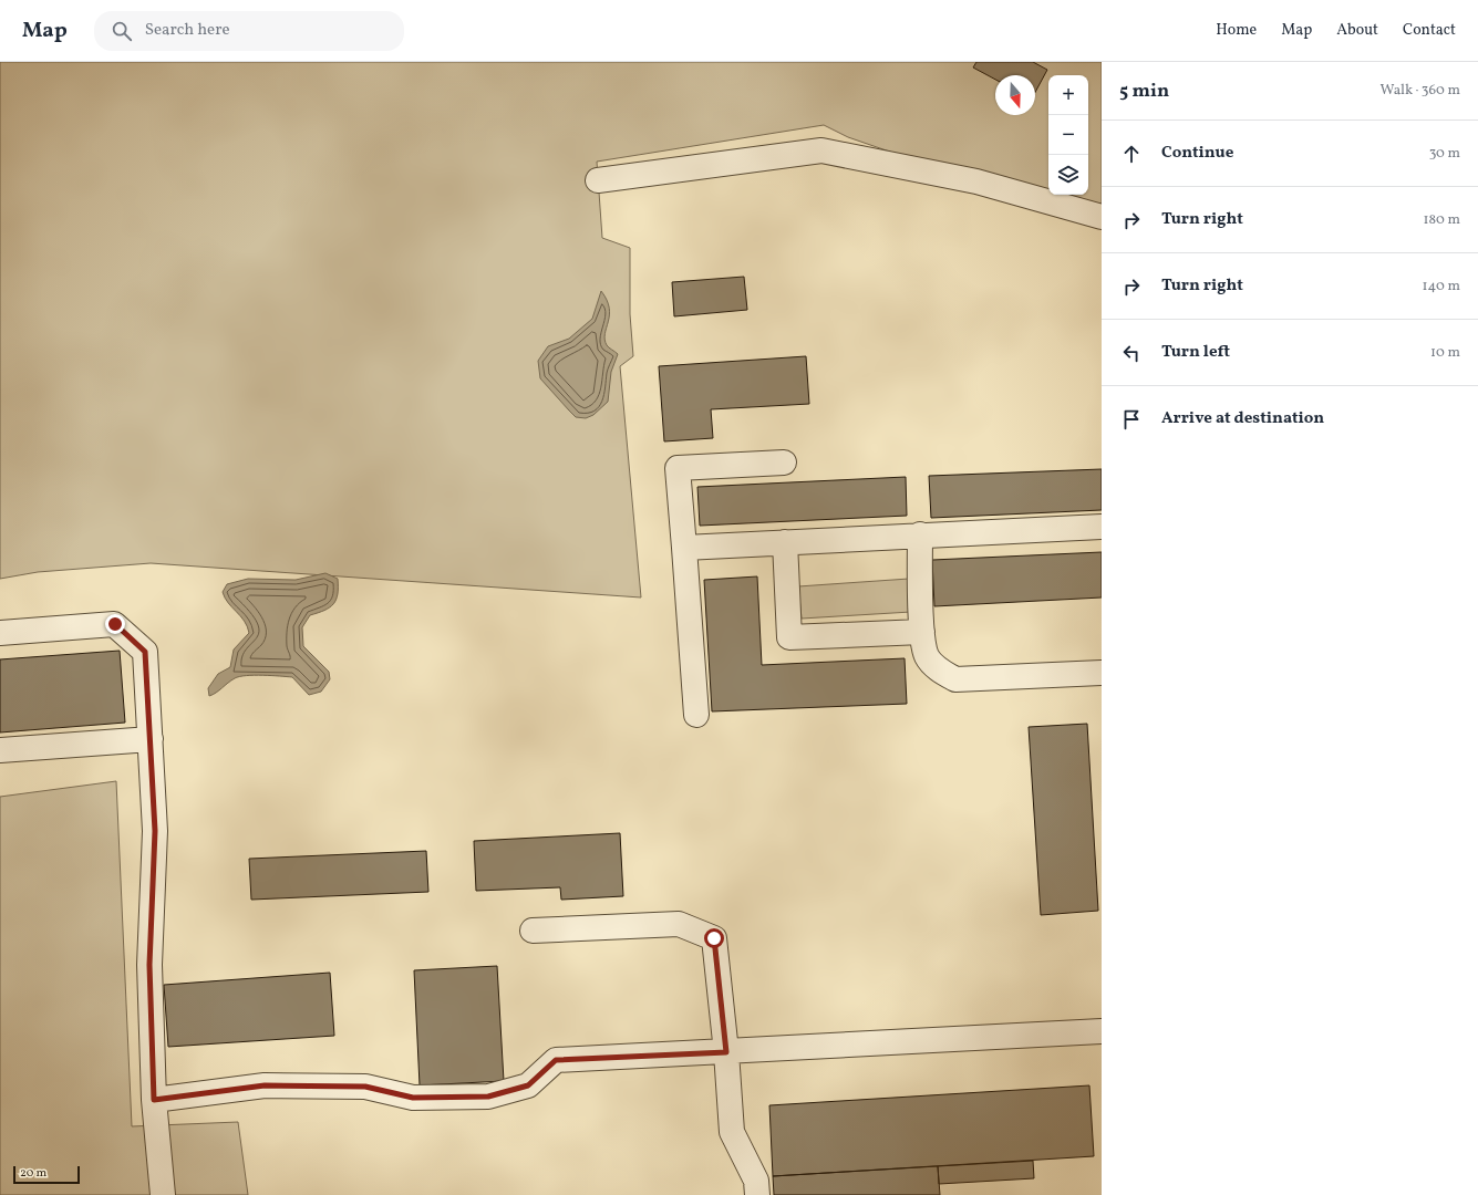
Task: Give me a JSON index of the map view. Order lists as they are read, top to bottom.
{
  "scale_bar": "20 m",
  "north": "bottom",
  "page": {
    "header": "Map",
    "search": "Search here",
    "nav": [
      "Home",
      "Map",
      "About",
      "Contact"
    ],
    "heading": ["5 min", "Walk · 360 m"],
    "map_buttons": ["+", "−"],
    "list": [
      ["Continue", "30 m"],
      ["Turn right", "180 m"],
      ["Turn right", "140 m"],
      ["Turn left", "10 m"],
      "Arrive at destination"
    ],
    "scale": "20 m"
  }
}
